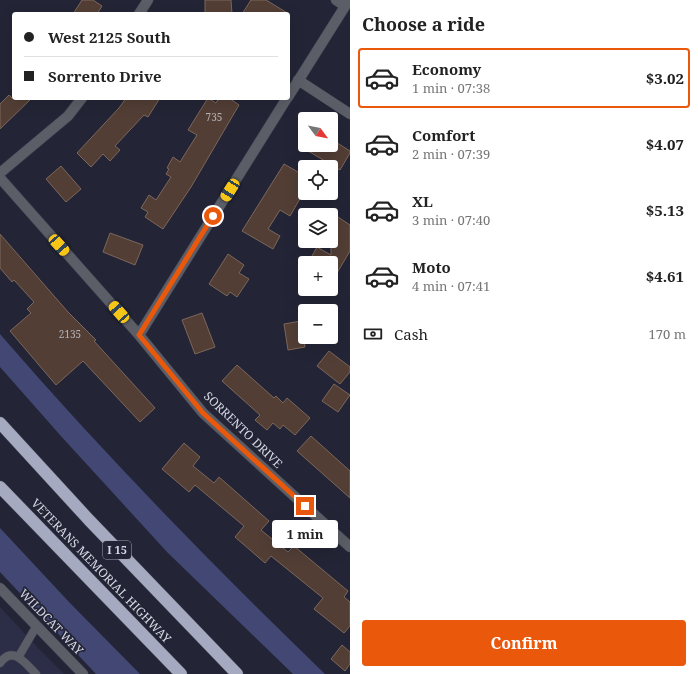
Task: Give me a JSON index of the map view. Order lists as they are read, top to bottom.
{
  "streets": {
    "highway": ["I 15", "VETERANS MEMORIAL HIGHWAY"],
    "street": ["SORRENTO DRIVE", "WILDCAT WAY"]
  },
  "house_numbers": ["735", "2135"],
  "north": "bottom right",
  "page": {
    "heading": "Choose a ride",
    "banner": ["West 2125 South", "Sorrento Drive"],
    "list": [
      {
        "name": "Economy",
        "note": "1 min · 07:38",
        "value": "$3.02"
      },
      {
        "name": "Comfort",
        "note": "2 min · 07:39",
        "value": "$4.07"
      },
      {
        "name": "XL",
        "note": "3 min · 07:40",
        "value": "$5.13"
      },
      {
        "name": "Moto",
        "note": "4 min · 07:41",
        "value": "$4.61"
      }
    ],
    "map_buttons": ["+", "−"],
    "pay": ["Cash", "170 m"],
    "bubble": "1 min",
    "buttons": "Confirm"
  }
}
